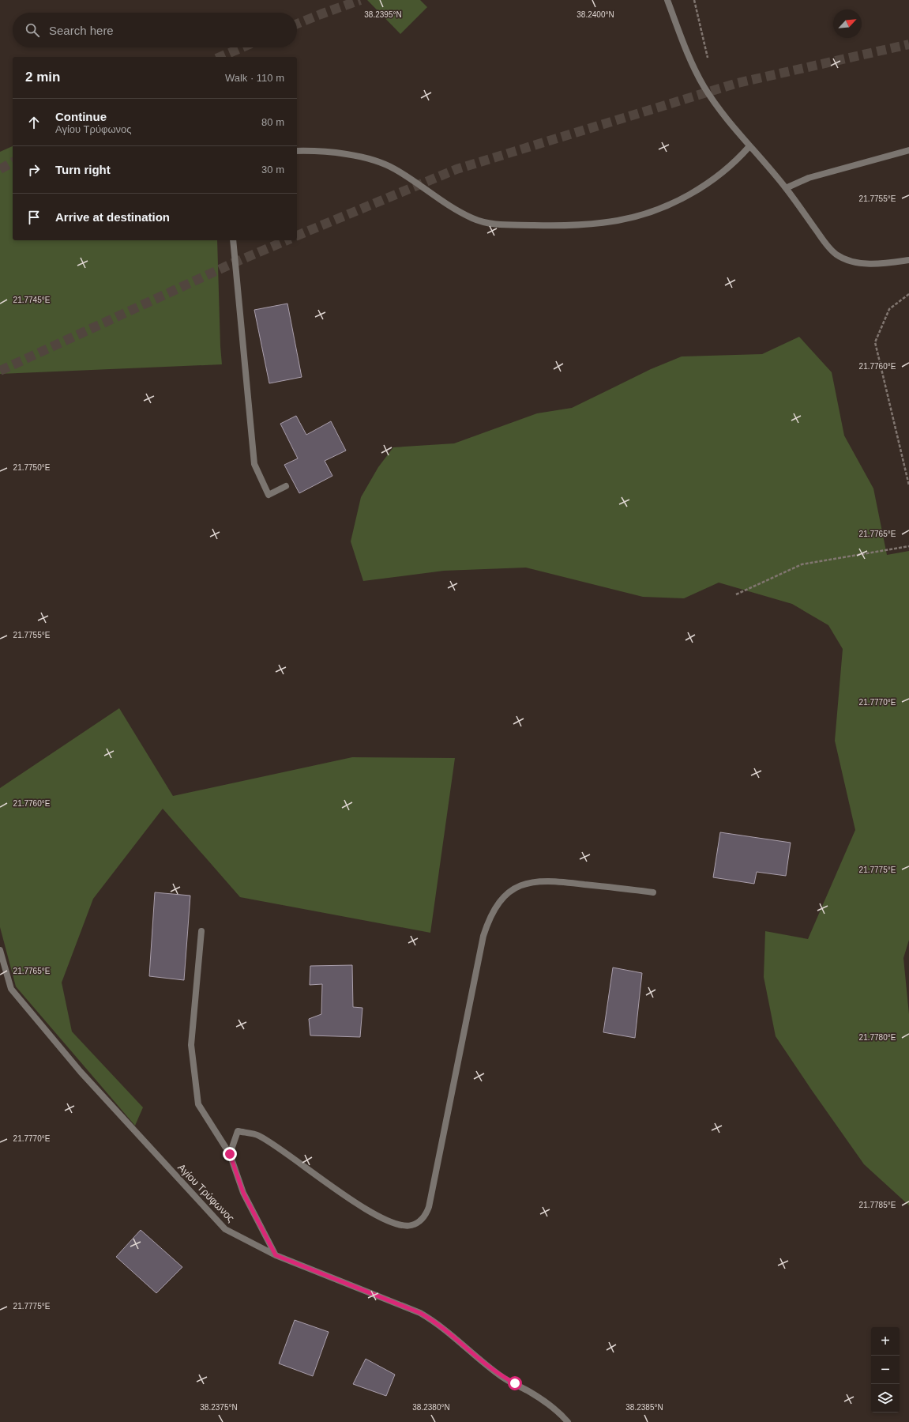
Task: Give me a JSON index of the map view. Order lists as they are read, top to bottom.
{
  "streets": {
    "street": ["Αγίου Τρύφωνος"]
  },
  "north": "top right",
  "page": {
    "search": "Search here",
    "heading": ["2 min", "Walk · 110 m"],
    "list": [
      ["Continue", "Αγίου Τρύφωνος", "80 m"],
      ["Turn right", "30 m"],
      "Arrive at destination"
    ],
    "map_buttons": ["+", "−"]
  },
  "coordinates": [
    "38.2395°N",
    "38.2400°N",
    "21.7755°E",
    "21.7745°E",
    "21.7760°E",
    "21.7750°E",
    "21.7765°E",
    "21.7770°E",
    "21.7775°E",
    "21.7780°E",
    "21.7785°E",
    "38.2375°N",
    "38.2380°N",
    "38.2385°N"
  ]
}
